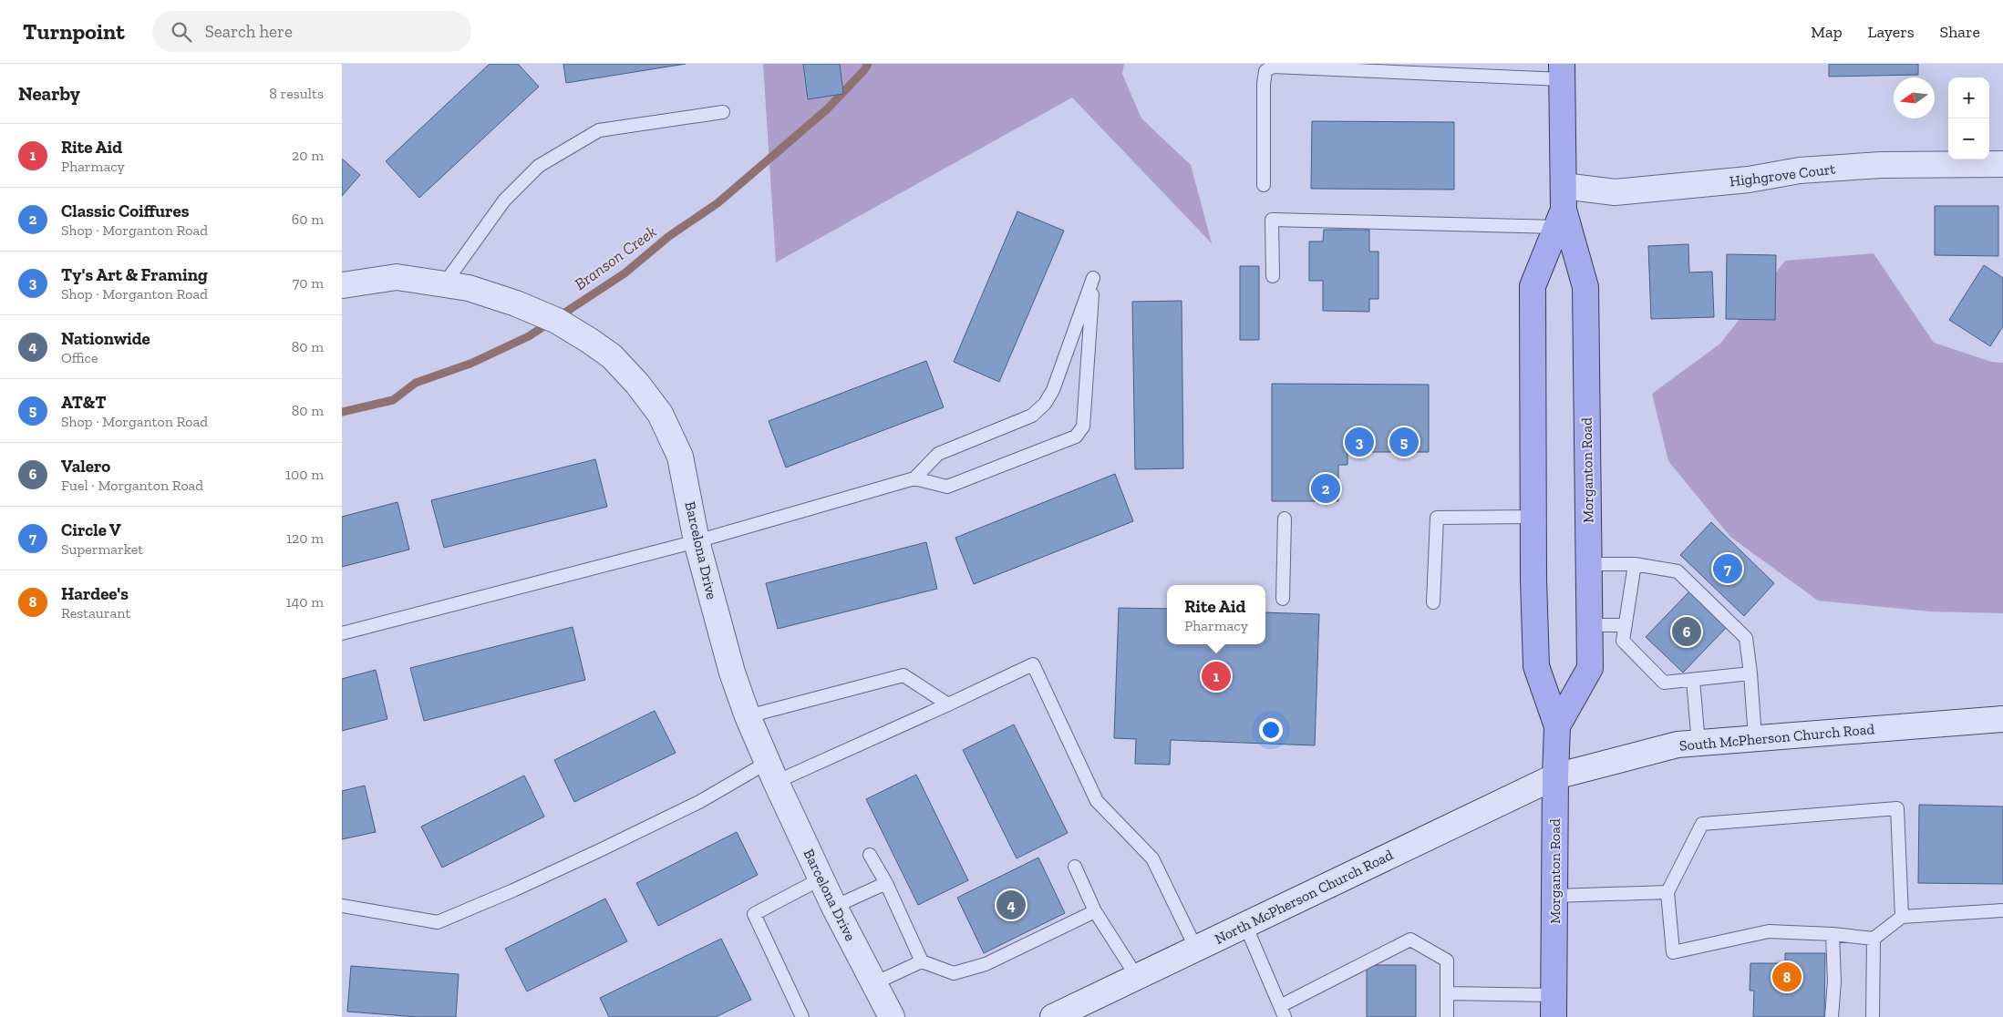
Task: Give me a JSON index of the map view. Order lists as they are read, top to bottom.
{
  "streets": {
    "main road": ["Morganton Road"],
    "street": [
      "Highgrove Court",
      "Barcelona Drive",
      "South McPherson Church Road",
      "North McPherson Church Road"
    ]
  },
  "crossings": [
    ["Highgrove Court", "Morganton Road"],
    ["Morganton Road", "South McPherson Church Road"],
    ["Morganton Road", "North McPherson Church Road"],
    ["South McPherson Church Road", "North McPherson Church Road"]
  ],
  "water": ["Branson Creek"],
  "north": "left",
  "page": {
    "header": "Turnpoint",
    "search": "Search here",
    "nav": ["Map", "Layers", "Share"],
    "heading": ["Nearby", "8 results"],
    "map_buttons": ["+", "−"],
    "list": [
      {
        "mark": "1",
        "name": "Rite Aid",
        "note": "Pharmacy",
        "value": "20 m"
      },
      {
        "mark": "2",
        "name": "Classic Coiffures",
        "note": "Shop · Morganton Road",
        "value": "60 m"
      },
      {
        "mark": "3",
        "name": "Ty's Art & Framing",
        "note": "Shop · Morganton Road",
        "value": "70 m"
      },
      {
        "mark": "4",
        "name": "Nationwide",
        "note": "Office",
        "value": "80 m"
      },
      {
        "mark": "5",
        "name": "AT&T",
        "note": "Shop · Morganton Road",
        "value": "80 m"
      },
      {
        "mark": "6",
        "name": "Valero",
        "note": "Fuel · Morganton Road",
        "value": "100 m"
      },
      {
        "mark": "7",
        "name": "Circle V",
        "note": "Supermarket",
        "value": "120 m"
      },
      {
        "mark": "8",
        "name": "Hardee's",
        "note": "Restaurant",
        "value": "140 m"
      }
    ],
    "pins": [
      "3",
      "5",
      "2",
      "7",
      "6",
      "1",
      "4",
      "8"
    ],
    "popup": ["Rite Aid", "Pharmacy"]
  }
}
